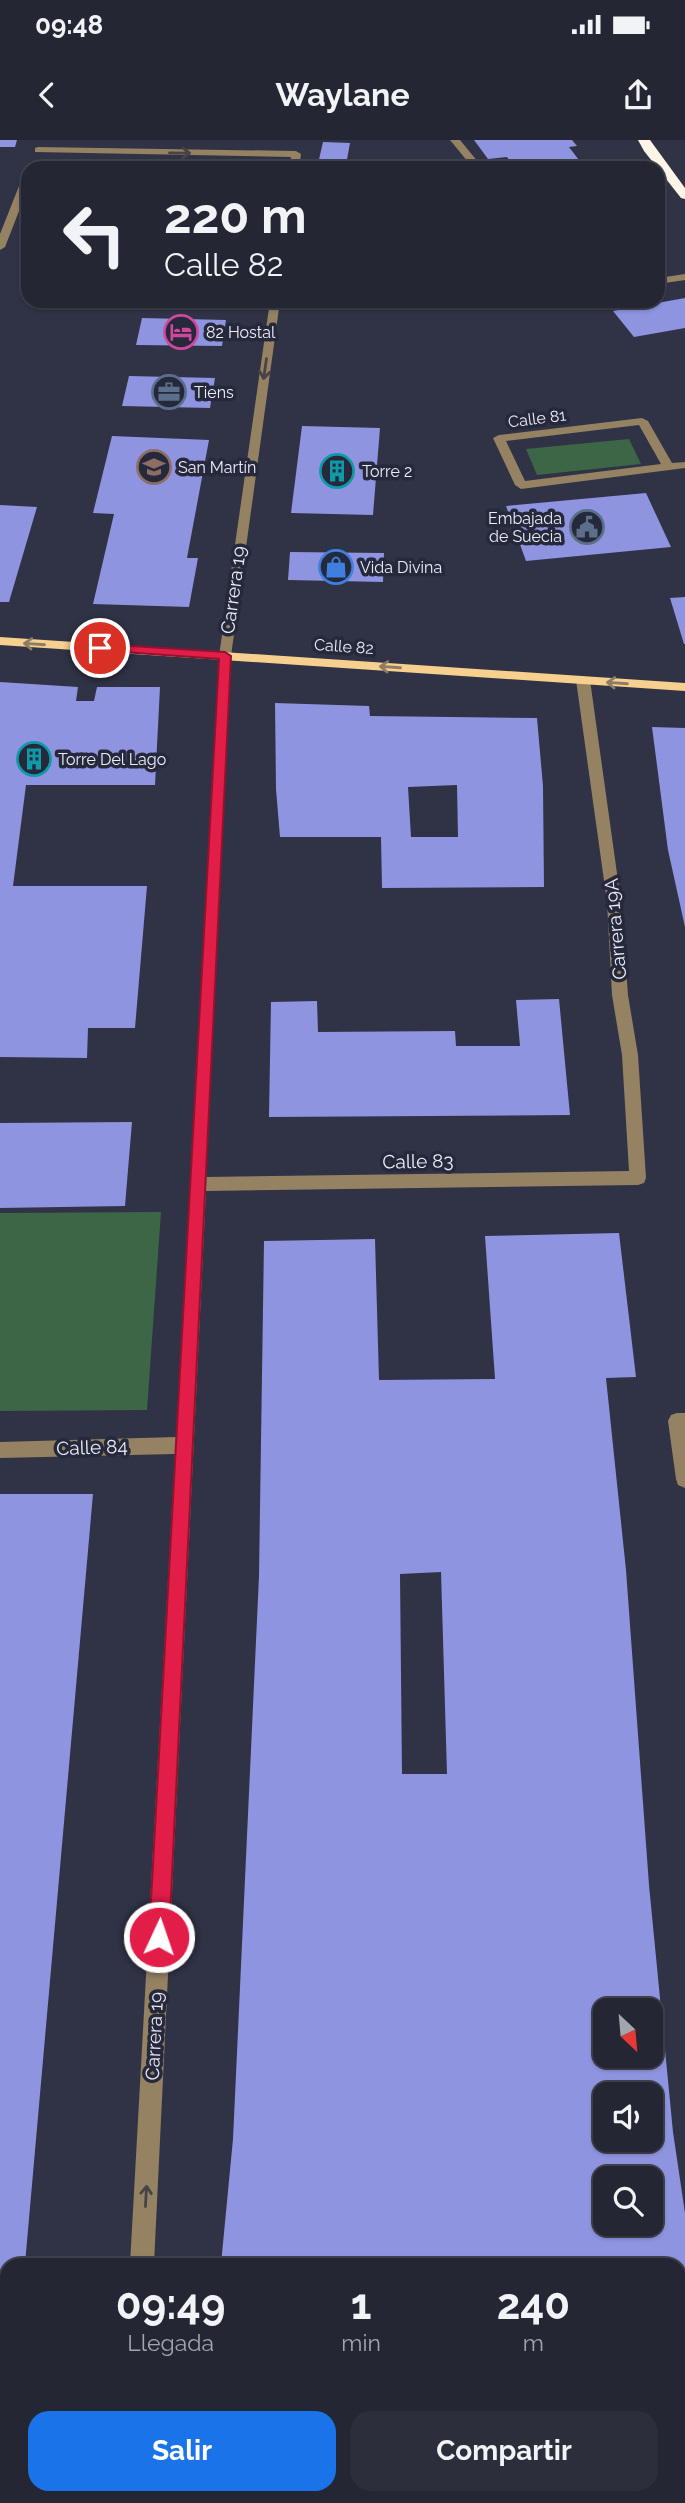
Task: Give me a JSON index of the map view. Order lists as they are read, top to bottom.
{
  "streets": {
    "main road": ["Calle 82"],
    "street": [
      "Calle 81",
      "Carrera 19",
      "Carrera 19A",
      "Calle 83",
      "Calle 84"
    ]
  },
  "crossings": [
    ["Carrera 19", "Calle 82"],
    ["Carrera 19", "Calle 83"],
    ["Carrera 19", "Calle 84"],
    ["Calle 82", "Carrera 19A"],
    ["Carrera 19A", "Calle 83"]
  ],
  "one_way": ["Calle 82"],
  "places": {
    "hotel": ["82 Hostal"],
    "office": ["Tiens"],
    "school or university": ["San Martín"],
    "building": ["Torre 2", "Torre Del Lago"],
    "public building": ["Embajada de Suecia"],
    "shop": ["Vida Divina"]
  },
  "north": "bottom right",
  "page": {
    "status": "09:48",
    "header": "Waylane",
    "turn": ["220 m", "Calle 82"],
    "eta": [
      "09:49",
      "Llegada",
      "1",
      "min",
      "240",
      "m"
    ],
    "buttons": ["Salir", "Compartir"]
  }
}
